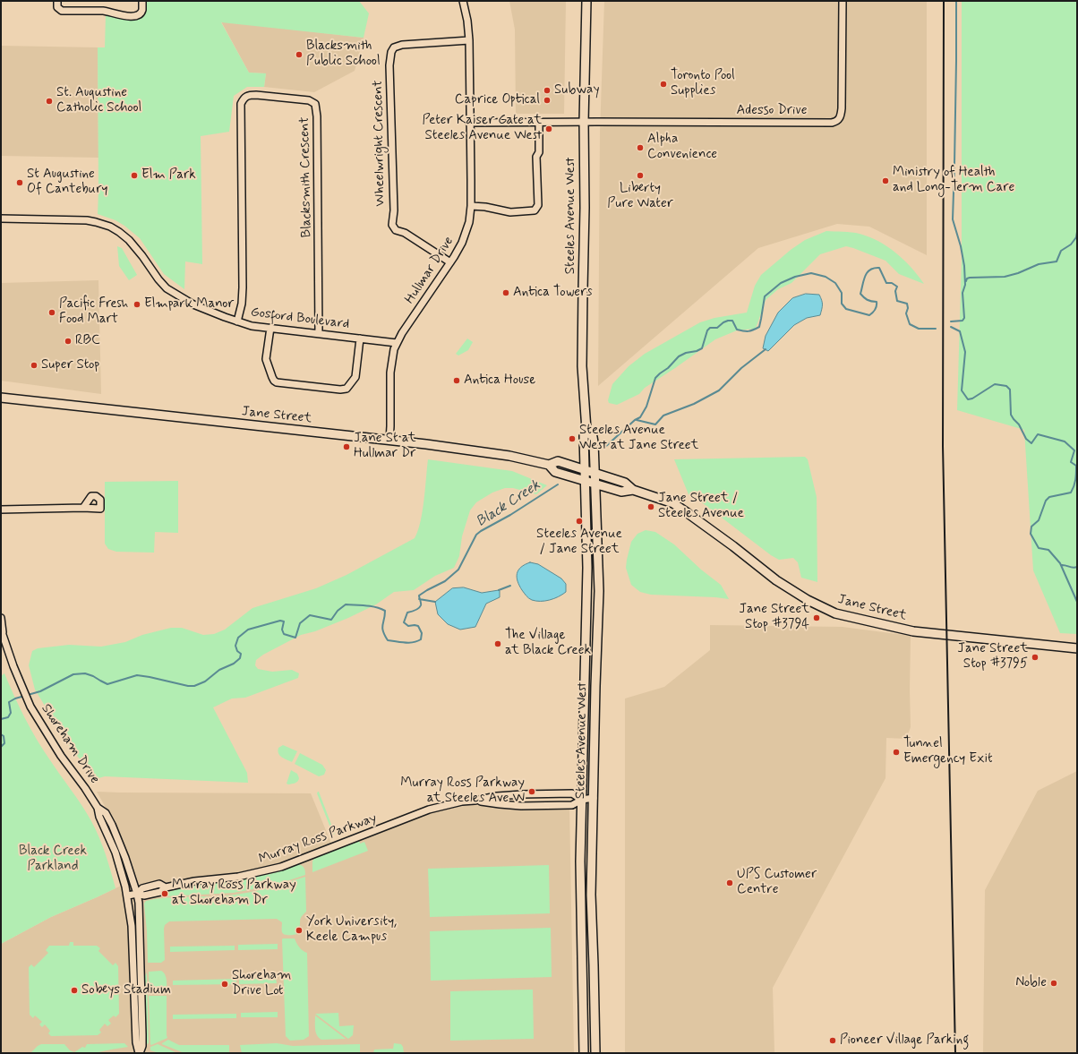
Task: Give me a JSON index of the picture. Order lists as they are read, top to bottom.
{
  "streets": {
    "main road": ["Steeles Avenue West", "Jane Street"],
    "street": [
      "Adesso Drive",
      "Wheelwright Crescent",
      "Blacksmith Crescent",
      "Hullmar Drive",
      "Gosford Boulevard",
      "Shoreham Drive",
      "Murray Ross Parkway"
    ]
  },
  "crossings": [
    ["Adesso Drive", "Steeles Avenue West"],
    ["Wheelwright Crescent", "Hullmar Drive"],
    ["Blacksmith Crescent", "Gosford Boulevard"],
    ["Steeles Avenue West", "Jane Street"],
    ["Steeles Avenue West", "Murray Ross Parkway"],
    ["Hullmar Drive", "Gosford Boulevard"],
    ["Hullmar Drive", "Jane Street"],
    ["Shoreham Drive", "Murray Ross Parkway"]
  ],
  "water": ["Black Creek"],
  "parks": ["Black Creek Parkland"],
  "places": [
    "Blacksmith Public School",
    "Toronto Pool Supplies",
    "Subway",
    "Caprice Optical",
    "St. Augustine Catholic School",
    "Peter Kaiser Gate at Steeles Avenue West",
    "Alpha Convenience",
    "Elm Park",
    "Liberty Pure Water",
    "Ministry of Health and Long-Term Care",
    "St Augustine Of Cantebury",
    "Antica Towers",
    "Elmpark Manor",
    "Pacific Fresh Food Mart",
    "RBC",
    "Super Stop",
    "Antica House",
    "Steeles Avenue West at Jane Street",
    "Jane St at Hullmar Dr",
    "Jane Street / Steeles Avenue",
    "Steeles Avenue / Jane Street",
    "Jane Street Stop #3794",
    "The Village at Black Creek",
    "Jane Street Stop #3795",
    "Tunnel Emergency Exit",
    "Murray Ross Parkway at Steeles Ave W",
    "UPS Customer Centre",
    "Murray Ross Parkway at Shoreham Dr",
    "York University, Keele Campus",
    "Noble",
    "Shoreham Drive Lot",
    "Sobeys Stadium",
    "Pioneer Village Parking"
  ]
}
